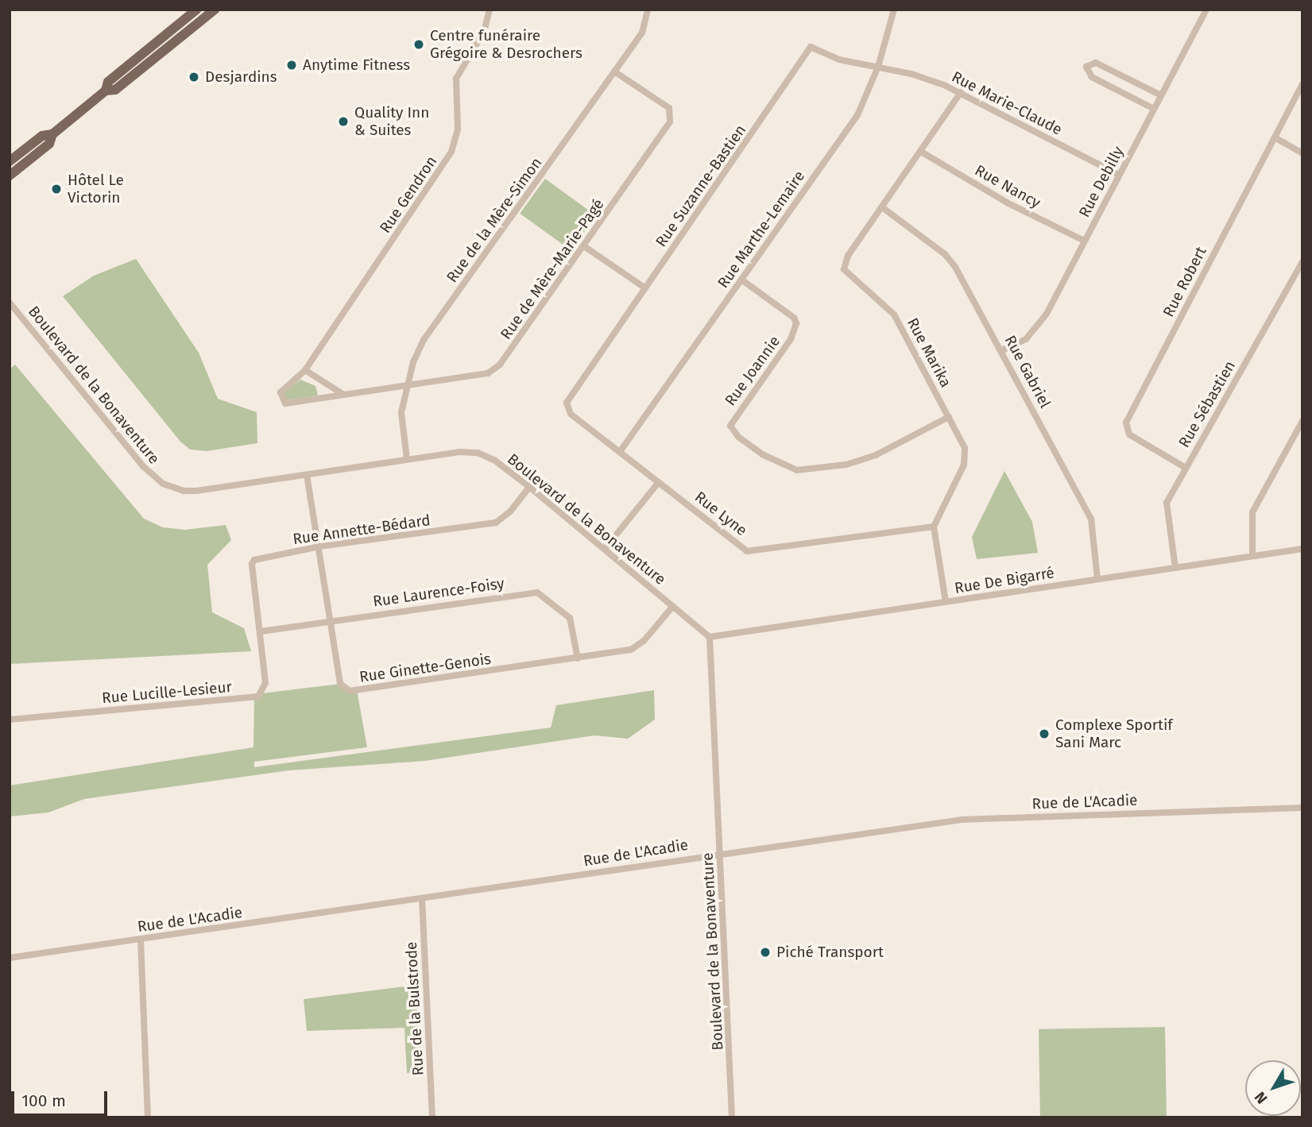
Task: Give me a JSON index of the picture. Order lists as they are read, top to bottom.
{
  "streets": {
    "street": [
      "Rue Marie-Claude",
      "Rue Debilly",
      "Rue Suzanne-Bastien",
      "Rue Nancy",
      "Rue Gendron",
      "Rue de la Mère-Simon",
      "Rue Marthe-Lemaire",
      "Rue de Mère-Marie-Pagé",
      "Rue Robert",
      "Rue Marika",
      "Rue Joannie",
      "Rue Gabriel",
      "Boulevard de la Bonaventure",
      "Rue Sébastien",
      "Rue Lyne",
      "Rue Annette-Bédard",
      "Rue De Bigarré",
      "Rue Laurence-Foisy",
      "Rue Ginette-Genois",
      "Rue Lucille-Lesieur",
      "Rue de L'Acadie",
      "Rue de la Bulstrode"
    ]
  },
  "crossings": [
    ["Rue Marie-Claude", "Rue Debilly"],
    ["Rue Marie-Claude", "Rue Suzanne-Bastien"],
    ["Rue Marie-Claude", "Rue Marthe-Lemaire"],
    ["Rue Marie-Claude", "Rue Marika"],
    ["Rue Debilly", "Rue Nancy"],
    ["Rue Debilly", "Rue Gabriel"],
    ["Rue Suzanne-Bastien", "Rue Marthe-Lemaire"],
    ["Rue Suzanne-Bastien", "Rue Lyne"],
    ["Rue Nancy", "Rue Marika"],
    ["Rue Gendron", "Rue de Mère-Marie-Pagé"],
    ["Rue de la Mère-Simon", "Rue de Mère-Marie-Pagé"],
    ["Rue de la Mère-Simon", "Boulevard de la Bonaventure"],
    ["Rue Marthe-Lemaire", "Rue Joannie"],
    ["Rue Marthe-Lemaire", "Rue Lyne"],
    ["Rue Robert", "Rue Sébastien"],
    ["Rue Marika", "Rue Joannie"],
    ["Rue Marika", "Rue Gabriel"],
    ["Rue Marika", "Rue Lyne"],
    ["Rue Gabriel", "Rue De Bigarré"],
    ["Boulevard de la Bonaventure", "Rue Annette-Bédard"],
    ["Boulevard de la Bonaventure", "Rue De Bigarré"],
    ["Boulevard de la Bonaventure", "Rue Ginette-Genois"],
    ["Boulevard de la Bonaventure", "Rue de L'Acadie"],
    ["Rue Sébastien", "Rue De Bigarré"],
    ["Rue Annette-Bédard", "Rue Laurence-Foisy"],
    ["Rue Annette-Bédard", "Rue Ginette-Genois"],
    ["Rue Annette-Bédard", "Rue Lucille-Lesieur"],
    ["Rue Laurence-Foisy", "Rue Ginette-Genois"],
    ["Rue Laurence-Foisy", "Rue Lucille-Lesieur"],
    ["Rue de L'Acadie", "Rue de la Bulstrode"]
  ],
  "places": [
    "Centre funéraire Grégoire & Desrochers",
    "Anytime Fitness",
    "Desjardins",
    "Quality Inn & Suites",
    "Hôtel Le Victorin",
    "Complexe Sportif Sani Marc",
    "Piché Transport"
  ],
  "scale_bar": "100 m",
  "north": "bottom left"
}
